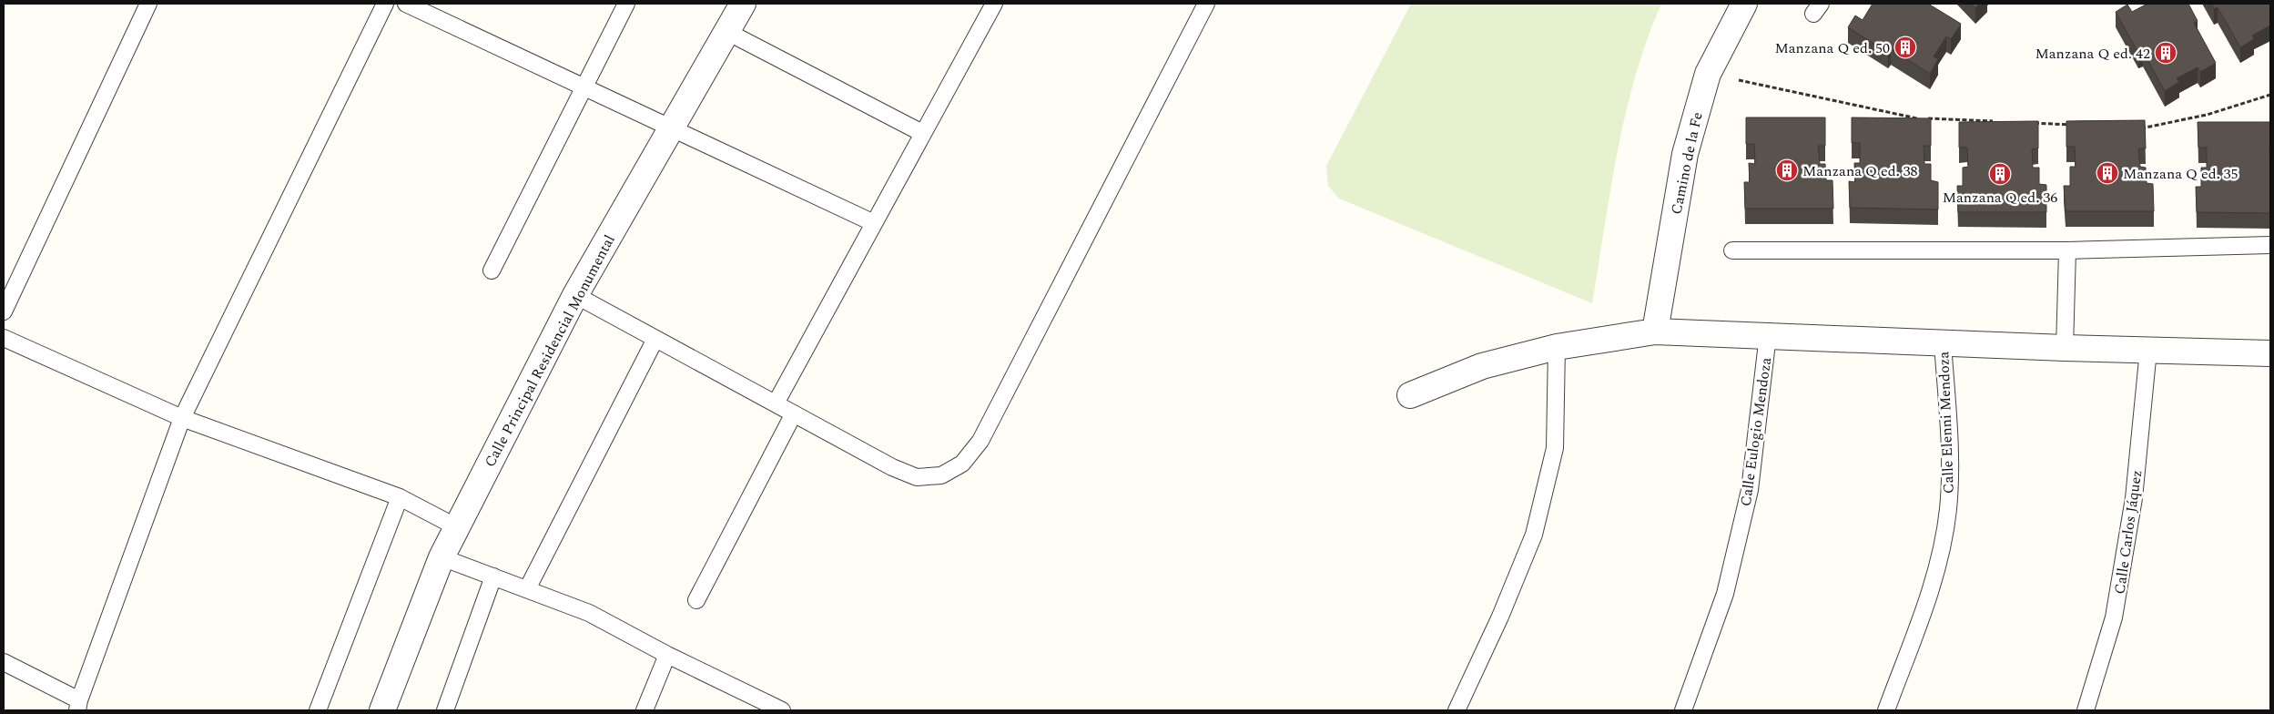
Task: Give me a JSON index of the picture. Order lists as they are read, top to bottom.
{
  "streets": {
    "street": ["Camino de la Fe", "Calle Principal Residencial Monumental"],
    "lane": ["Calle Elenni Mendoza", "Calle Eulogio Mendoza", "Calle Carlos Jáquez"]
  },
  "places": {
    "building": [
      "Manzana Q ed. 50",
      "Manzana Q ed. 42",
      "Manzana Q ed. 38",
      "Manzana Q ed. 35",
      "Manzana Q ed. 36"
    ]
  }
}
